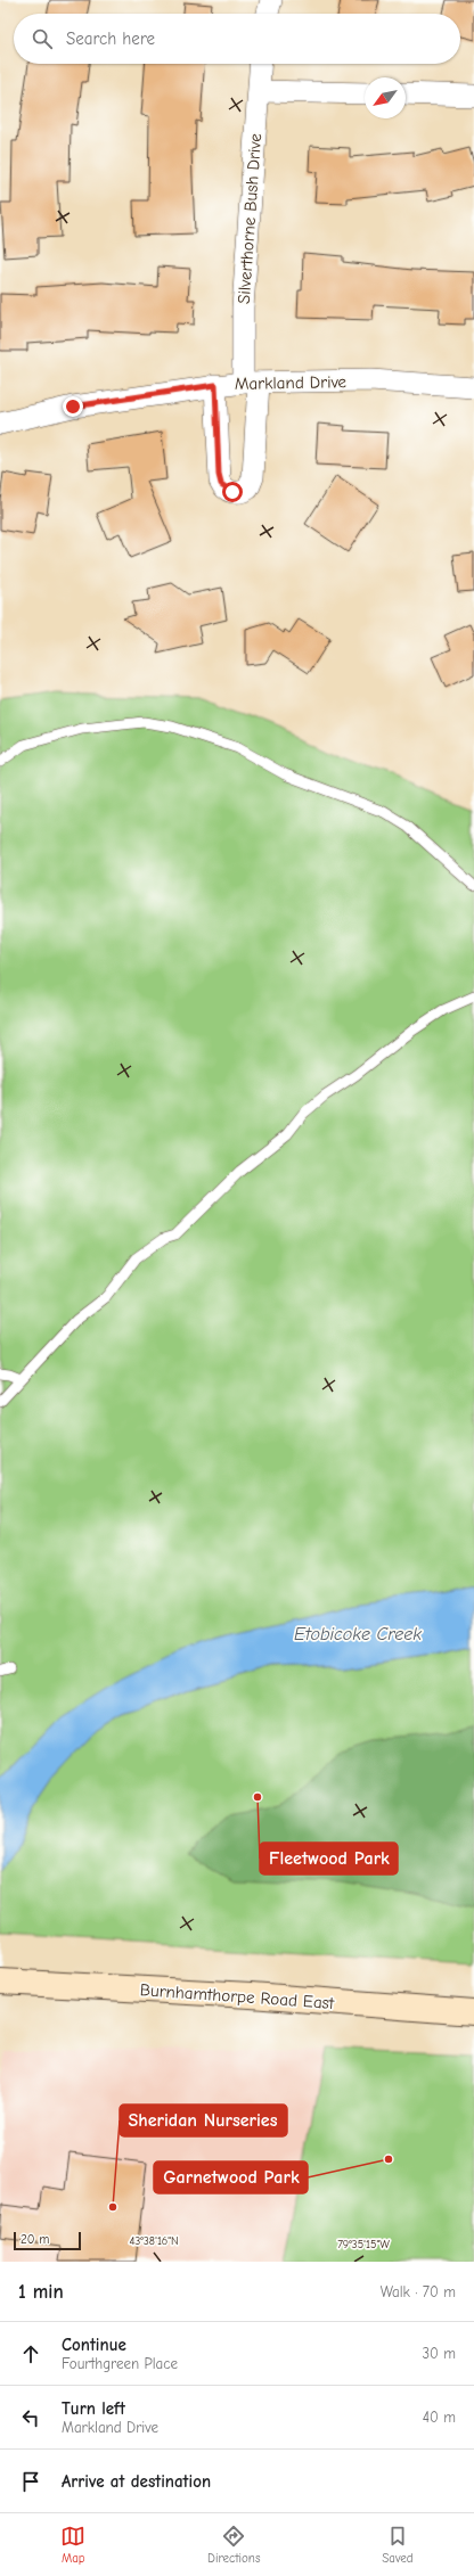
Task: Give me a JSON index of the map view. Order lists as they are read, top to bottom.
{
  "streets": {
    "main road": ["Burnhamthorpe Road East"],
    "street": ["Silverthorne Bush Drive", "Markland Drive"]
  },
  "crossings": [
    ["Silverthorne Bush Drive", "Markland Drive"]
  ],
  "water": ["Etobicoke Creek"],
  "places": ["Fleetwood Park", "Garnetwood Park", "Sheridan Nurseries"],
  "scale_bar": "20 m",
  "north": "bottom left",
  "page": {
    "search": "Search here",
    "scale": "20 m",
    "heading": ["1 min", "Walk · 70 m"],
    "list": [
      ["Continue", "Fourthgreen Place", "30 m"],
      ["Turn left", "Markland Drive", "40 m"],
      "Arrive at destination"
    ],
    "nav": ["Map", "Directions", "Saved"]
  },
  "coordinates": ["43°38'16\"N", "79°35'15\"W"]
}
